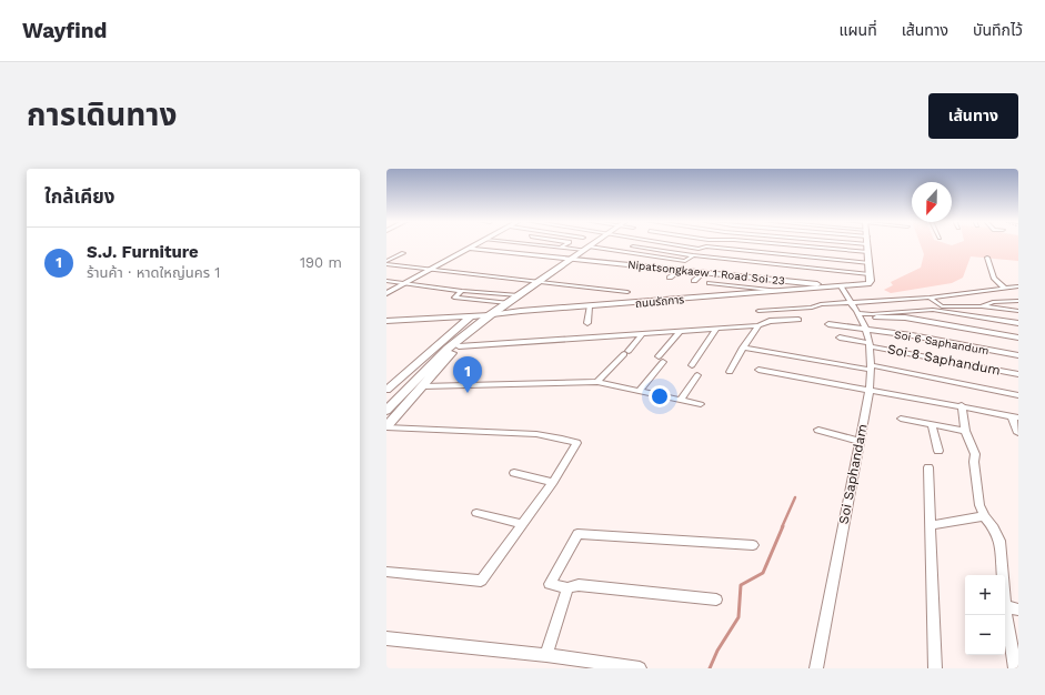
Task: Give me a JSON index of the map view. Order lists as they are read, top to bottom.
{
  "streets": {
    "street": [
      "Nipatsongkaew 1 Road Soi 23",
      "ถนนรัถการ",
      "Soi 6 Saphandum",
      "Soi 8 Saphandum",
      "Soi Saphandam"
    ]
  },
  "crossings": [
    ["Nipatsongkaew 1 Road Soi 23", "ถนนรัถการ"],
    ["Nipatsongkaew 1 Road Soi 23", "Soi Saphandam"],
    ["ถนนรัถการ", "Soi Saphandam"],
    ["Soi 6 Saphandum", "Soi Saphandam"],
    ["Soi 8 Saphandum", "Soi Saphandam"]
  ],
  "north": "bottom",
  "page": {
    "header": "Wayfind",
    "nav": ["แผนที่", "เส้นทาง", "บันทึกไว้"],
    "title": "การเดินทาง",
    "buttons": "เส้นทาง",
    "heading": "ใกล้เคียง",
    "list": [
      {
        "mark": "1",
        "name": "S.J. Furniture",
        "note": "ร้านค้า · หาดใหญ่นคร 1",
        "value": "190 m"
      }
    ],
    "pins": "1",
    "map_buttons": ["+", "−"]
  }
}
